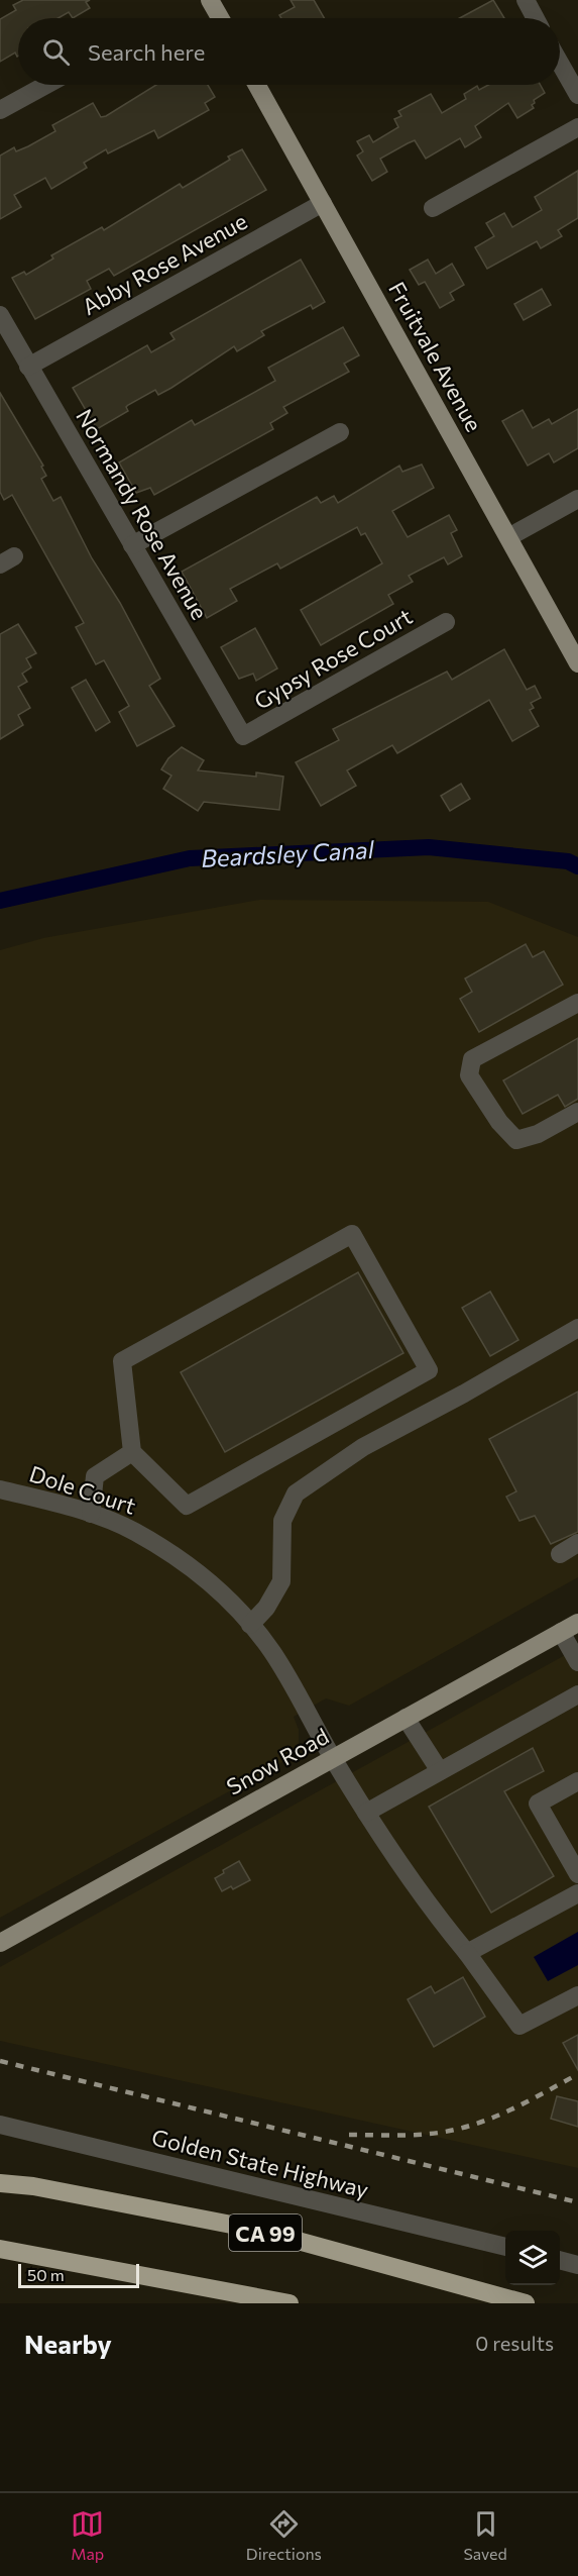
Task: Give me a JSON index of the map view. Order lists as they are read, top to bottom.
{
  "streets": {
    "highway": ["CA 99"],
    "main road": ["Fruitvale Avenue", "Snow Road"],
    "street": [
      "Abby Rose Avenue",
      "Normandy Rose Avenue",
      "Gypsy Rose Court",
      "Dole Court",
      "Golden State Highway"
    ]
  },
  "crossings": [
    ["Abby Rose Avenue", "Fruitvale Avenue"],
    ["Abby Rose Avenue", "Normandy Rose Avenue"],
    ["Normandy Rose Avenue", "Gypsy Rose Court"],
    ["Dole Court", "Snow Road"]
  ],
  "water": ["Beardsley Canal"],
  "scale_bar": "50 m",
  "page": {
    "search": "Search here",
    "scale": "50 m",
    "heading": ["Nearby", "0 results"],
    "nav": ["Map", "Directions", "Saved"]
  }
}
